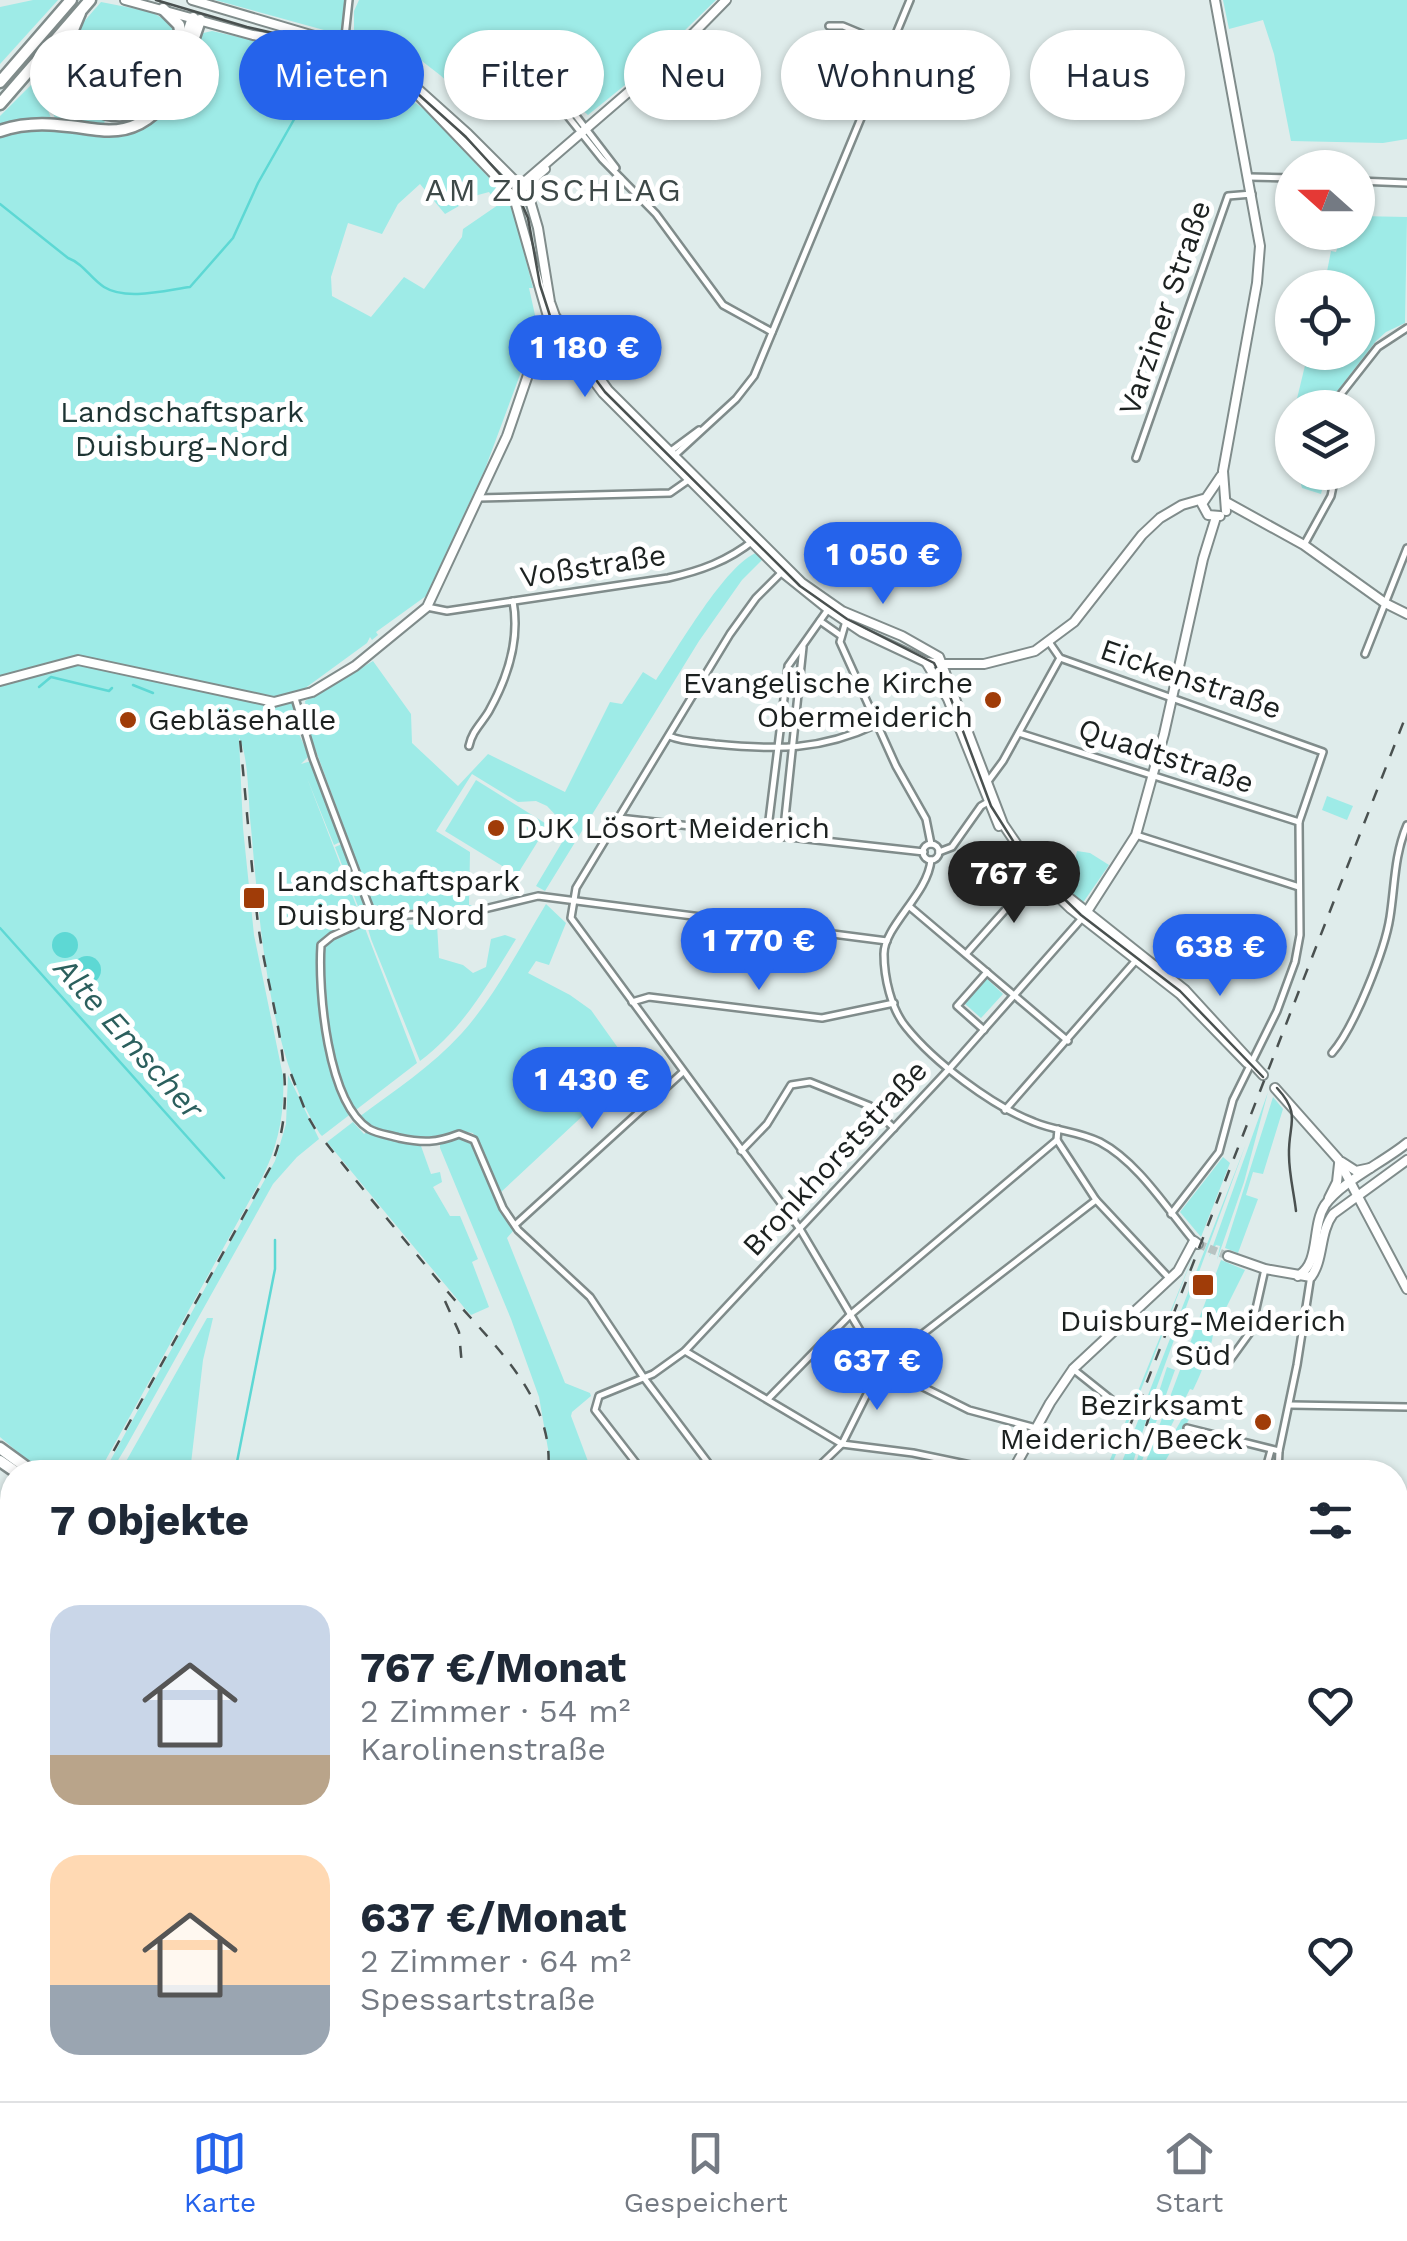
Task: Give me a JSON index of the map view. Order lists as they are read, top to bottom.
{
  "streets": {
    "main road": ["Varziner Straße", "Bronkhorststraße"],
    "street": ["Voßstraße", "Eickenstraße", "Quadtstraße"]
  },
  "crossings": [
    ["Eickenstraße", "Quadtstraße"],
    ["Eickenstraße", "Bronkhorststraße"],
    ["Quadtstraße", "Bronkhorststraße"]
  ],
  "districts": ["AM ZUSCHLAG"],
  "water": ["Alte Emscher"],
  "parks": ["Landschaftspark Duisburg-Nord"],
  "places": {
    "other": [
      "Evangelische Kirche Obermeiderich",
      "Gebläsehalle",
      "DJK Lösort Meiderich",
      "Bezirksamt Meiderich/Beeck"
    ],
    "transit": ["Landschaftspark Duisburg Nord", "Duisburg-Meiderich Süd"]
  },
  "north": "left",
  "page": {
    "chip": [
      "Kaufen",
      "Mieten",
      "Filter",
      "Neu",
      "Wohnung",
      "Haus"
    ],
    "price": [
      "1 180 €",
      "1 050 €",
      "767 €",
      "1 770 €",
      "638 €",
      "1 430 €",
      "637 €"
    ],
    "heading": "7 Objekte",
    "list": [
      {
        "name": "767 €/Monat",
        "note": "2 Zimmer · 54 m² · Karolinenstraße"
      },
      {
        "name": "637 €/Monat",
        "note": "2 Zimmer · 64 m² · Spessartstraße"
      }
    ],
    "tabs": ["Karte", "Gespeichert", "Start"]
  }
}
